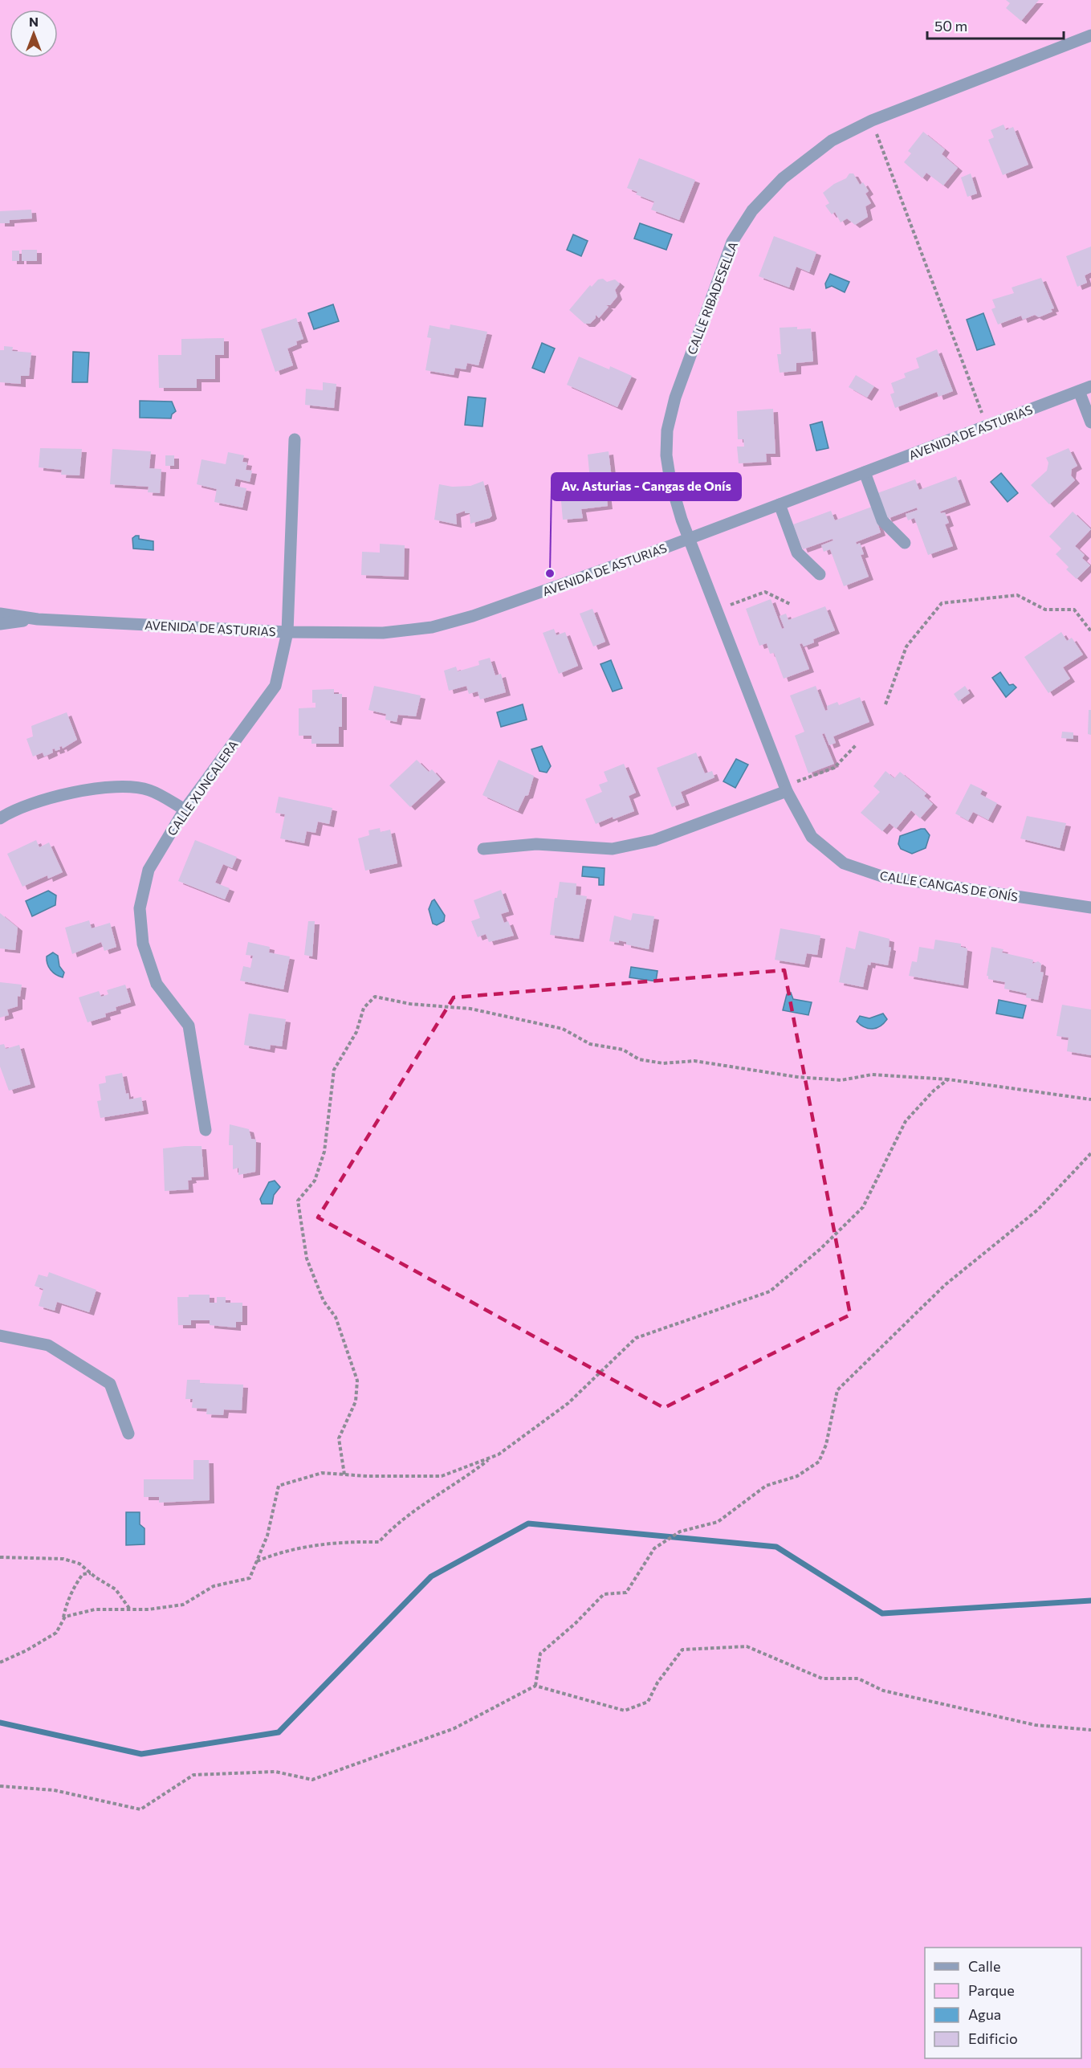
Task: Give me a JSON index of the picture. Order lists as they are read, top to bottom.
{
  "streets": {
    "street": [
      "CALLE RIBADESELLA",
      "AVENIDA DE ASTURIAS",
      "CALLE XUNCALERA",
      "CALLE CANGAS DE ONÍS"
    ]
  },
  "crossings": [
    ["CALLE RIBADESELLA", "AVENIDA DE ASTURIAS"],
    ["CALLE RIBADESELLA", "CALLE CANGAS DE ONÍS"],
    ["AVENIDA DE ASTURIAS", "CALLE XUNCALERA"],
    ["AVENIDA DE ASTURIAS", "CALLE CANGAS DE ONÍS"]
  ],
  "places": ["Av. Asturias - Cangas de Onís"],
  "legend": [
    "Calle",
    "Parque",
    "Agua",
    "Edificio"
  ],
  "scale_bar": "50 m",
  "north": "top"
}
